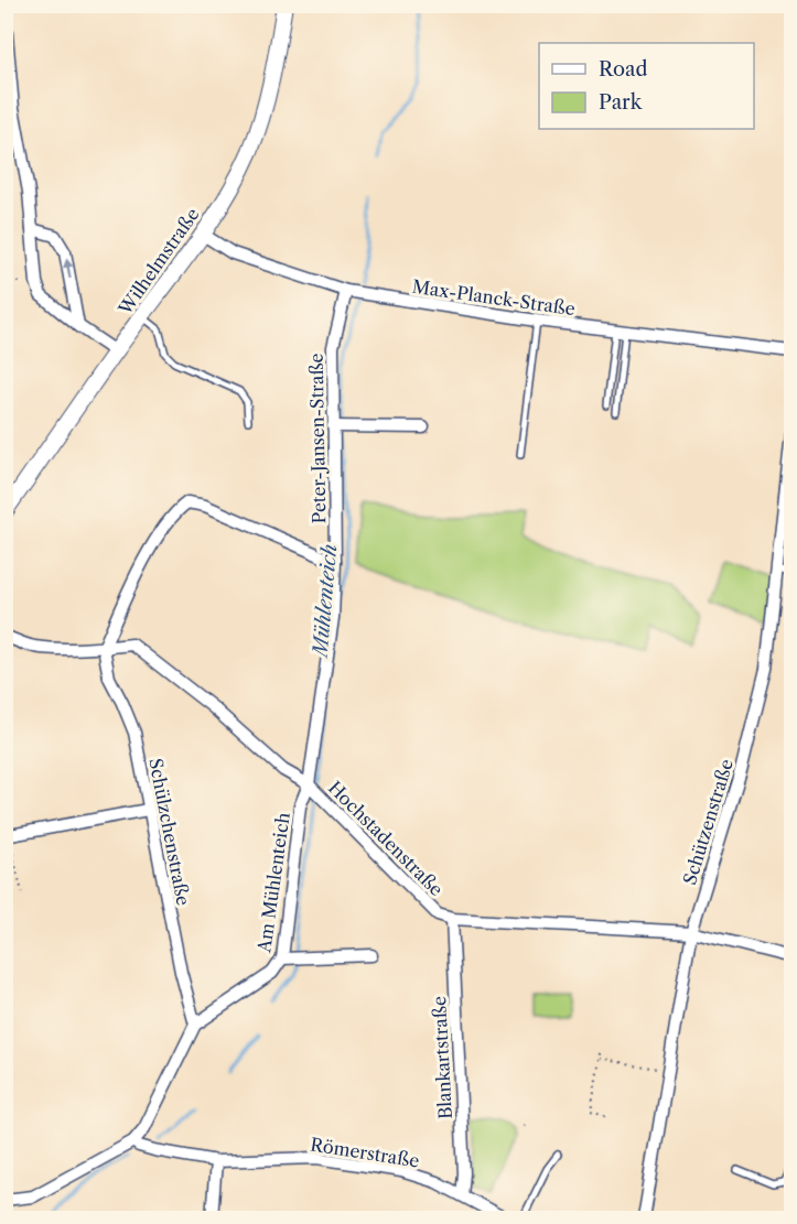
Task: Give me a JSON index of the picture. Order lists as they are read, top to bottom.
{
  "streets": {
    "main road": ["Wilhelmstraße"],
    "street": [
      "Max-Planck-Straße",
      "Peter-Jansen-Straße",
      "Schützenstraße",
      "Schülzchenstraße",
      "Hochstadenstraße",
      "Am Mühlenteich",
      "Blankartstraße",
      "Römerstraße"
    ]
  },
  "crossings": [
    ["Wilhelmstraße", "Max-Planck-Straße"],
    ["Max-Planck-Straße", "Peter-Jansen-Straße"],
    ["Peter-Jansen-Straße", "Hochstadenstraße"],
    ["Peter-Jansen-Straße", "Am Mühlenteich"],
    ["Schützenstraße", "Hochstadenstraße"],
    ["Schülzchenstraße", "Hochstadenstraße"],
    ["Schülzchenstraße", "Am Mühlenteich"],
    ["Hochstadenstraße", "Am Mühlenteich"],
    ["Hochstadenstraße", "Blankartstraße"],
    ["Blankartstraße", "Römerstraße"]
  ],
  "water": ["Mühlenteich"],
  "legend": ["Road", "Park"]
}
